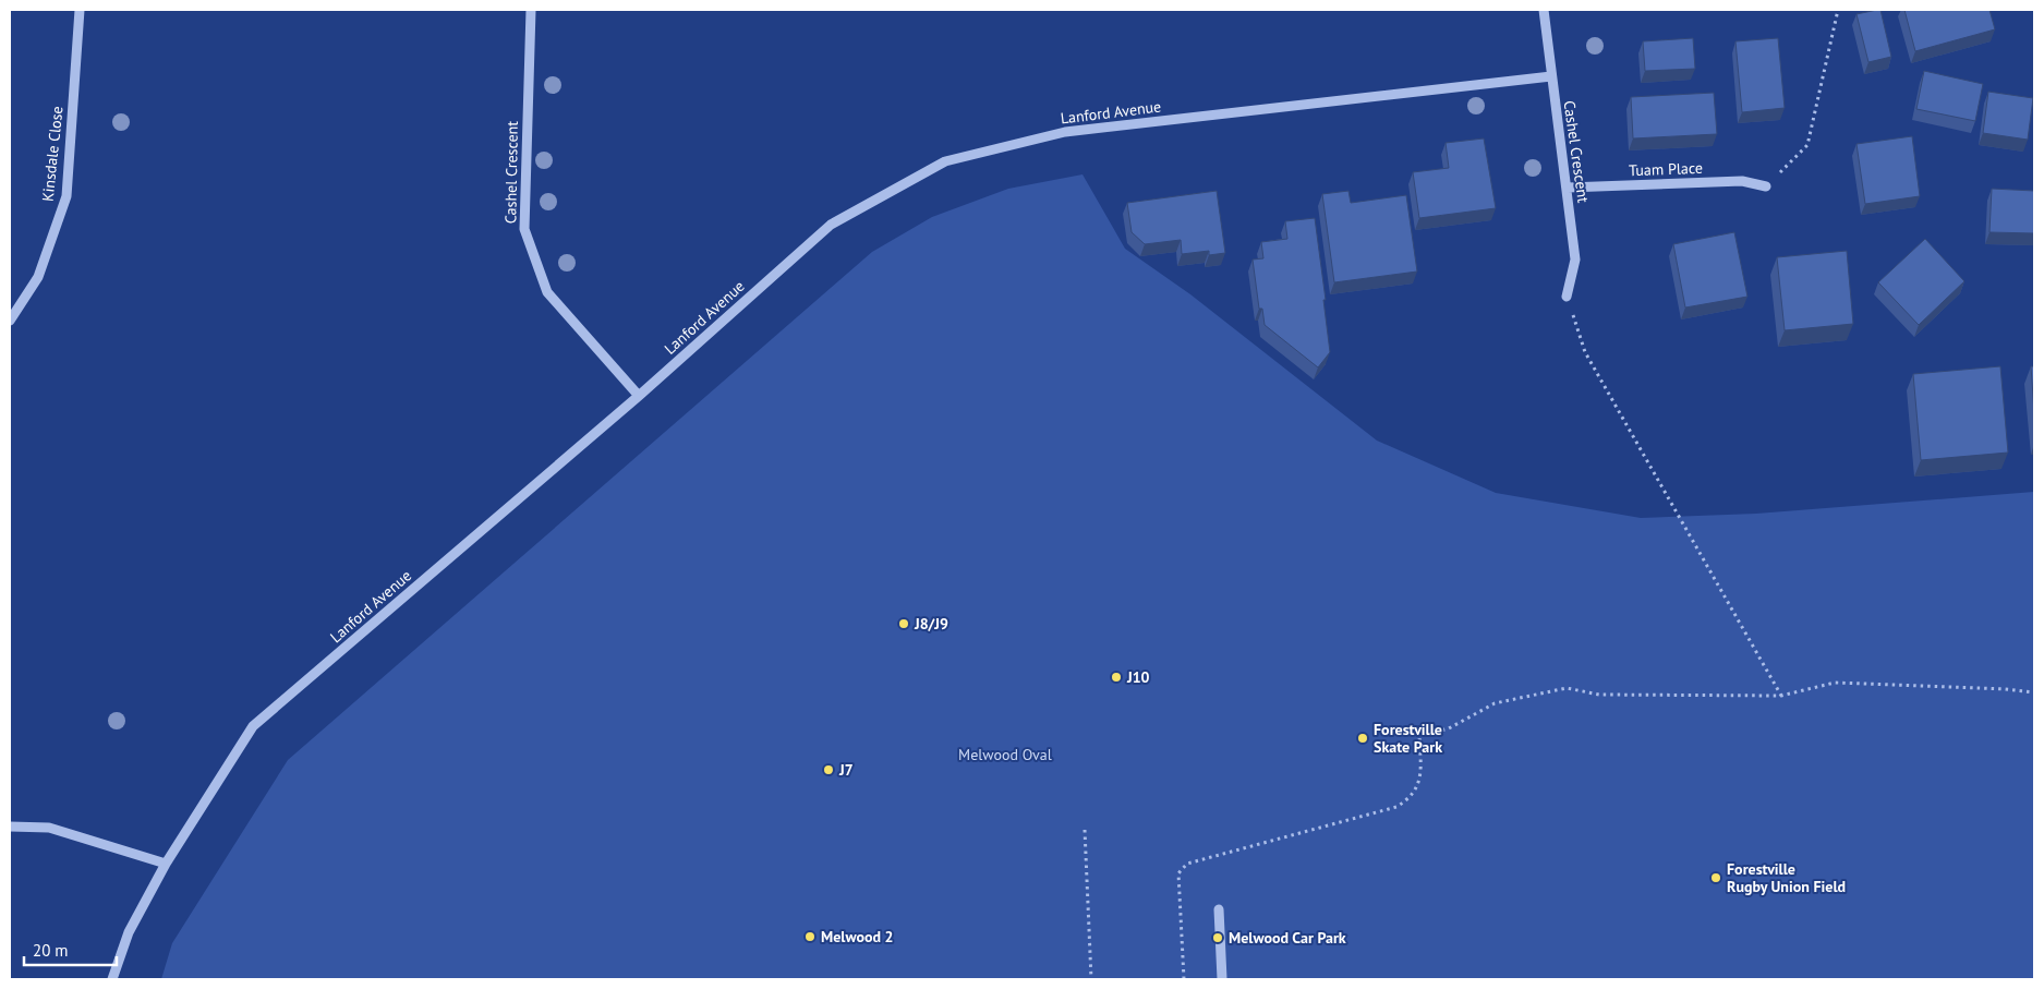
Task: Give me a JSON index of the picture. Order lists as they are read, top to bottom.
{
  "streets": {
    "street": [
      "Lanford Avenue",
      "Cashel Crescent",
      "Kinsdale Close",
      "Tuam Place"
    ]
  },
  "crossings": [
    ["Lanford Avenue", "Cashel Crescent"],
    ["Cashel Crescent", "Tuam Place"]
  ],
  "parks": ["Melwood Oval"],
  "places": [
    "J8/J9",
    "J10",
    "Forestville Skate Park",
    "J7",
    "Forestville Rugby Union Field",
    "Melwood 2",
    "Melwood Car Park"
  ],
  "scale_bar": "20 m"
}
